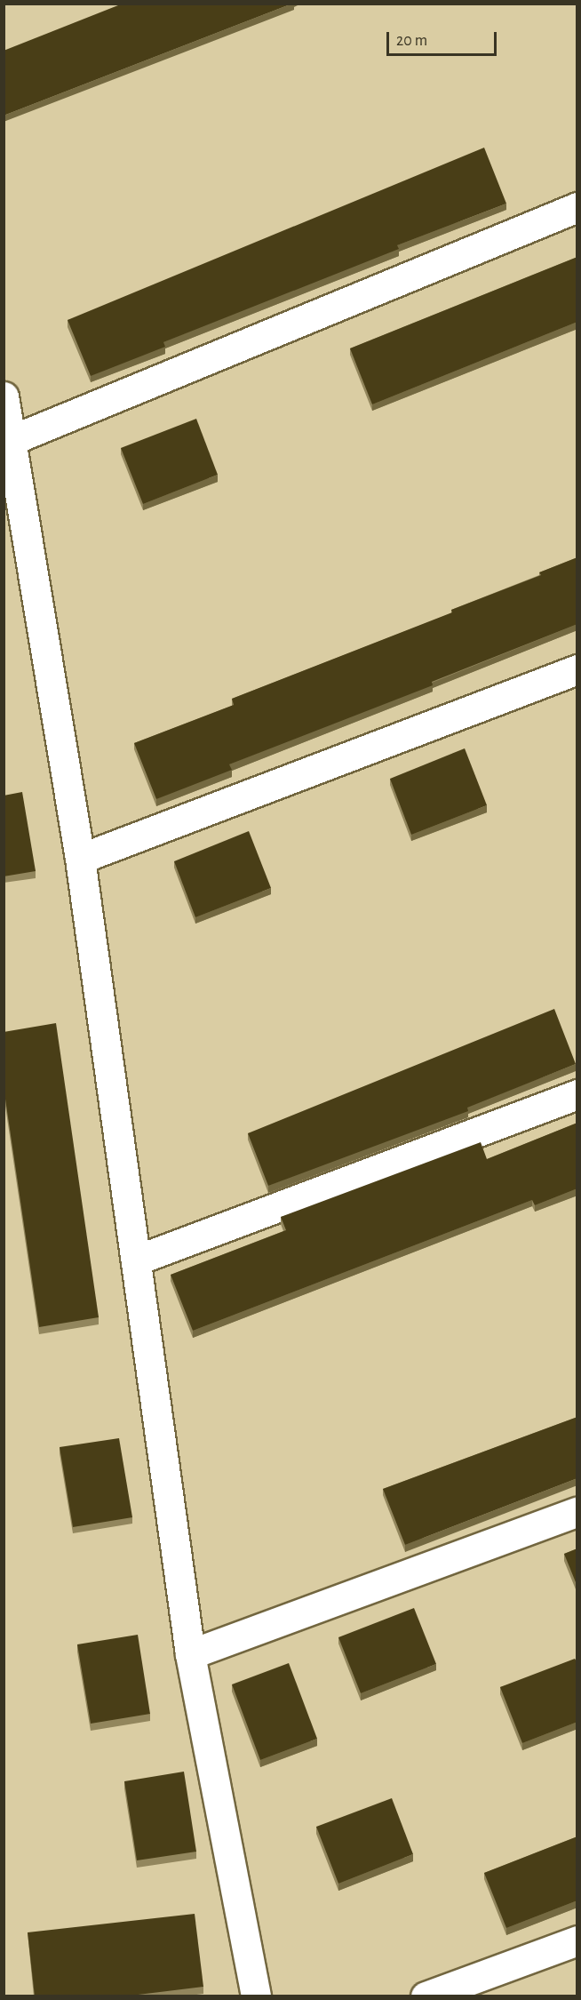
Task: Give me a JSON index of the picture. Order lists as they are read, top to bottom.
{
  "scale_bar": "20 m"
}
